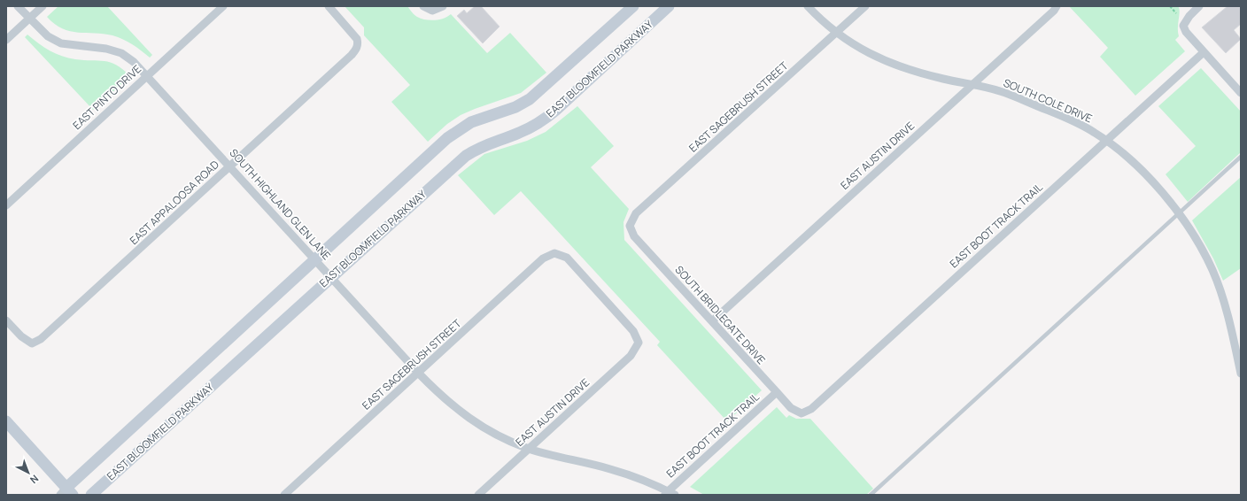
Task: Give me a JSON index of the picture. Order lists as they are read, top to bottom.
{
  "streets": {
    "street": [
      "EAST BLOOMFIELD PARKWAY",
      "EAST PINTO DRIVE",
      "SOUTH COLE DRIVE",
      "EAST SAGEBRUSH STREET",
      "EAST AUSTIN DRIVE",
      "EAST APPALOOSA ROAD",
      "SOUTH HIGHLAND GLEN LANE",
      "EAST BOOT TRACK TRAIL",
      "SOUTH BRIDLEGATE DRIVE"
    ]
  },
  "crossings": [
    ["EAST BLOOMFIELD PARKWAY", "SOUTH HIGHLAND GLEN LANE"],
    ["EAST PINTO DRIVE", "SOUTH HIGHLAND GLEN LANE"],
    ["SOUTH COLE DRIVE", "EAST SAGEBRUSH STREET"],
    ["SOUTH COLE DRIVE", "EAST AUSTIN DRIVE"],
    ["SOUTH COLE DRIVE", "EAST BOOT TRACK TRAIL"],
    ["EAST SAGEBRUSH STREET", "EAST AUSTIN DRIVE"],
    ["EAST SAGEBRUSH STREET", "SOUTH HIGHLAND GLEN LANE"],
    ["EAST SAGEBRUSH STREET", "SOUTH BRIDLEGATE DRIVE"],
    ["EAST AUSTIN DRIVE", "SOUTH HIGHLAND GLEN LANE"],
    ["EAST AUSTIN DRIVE", "SOUTH BRIDLEGATE DRIVE"],
    ["EAST APPALOOSA ROAD", "SOUTH HIGHLAND GLEN LANE"],
    ["SOUTH HIGHLAND GLEN LANE", "EAST BOOT TRACK TRAIL"],
    ["EAST BOOT TRACK TRAIL", "SOUTH BRIDLEGATE DRIVE"]
  ],
  "north": "bottom right"
}
